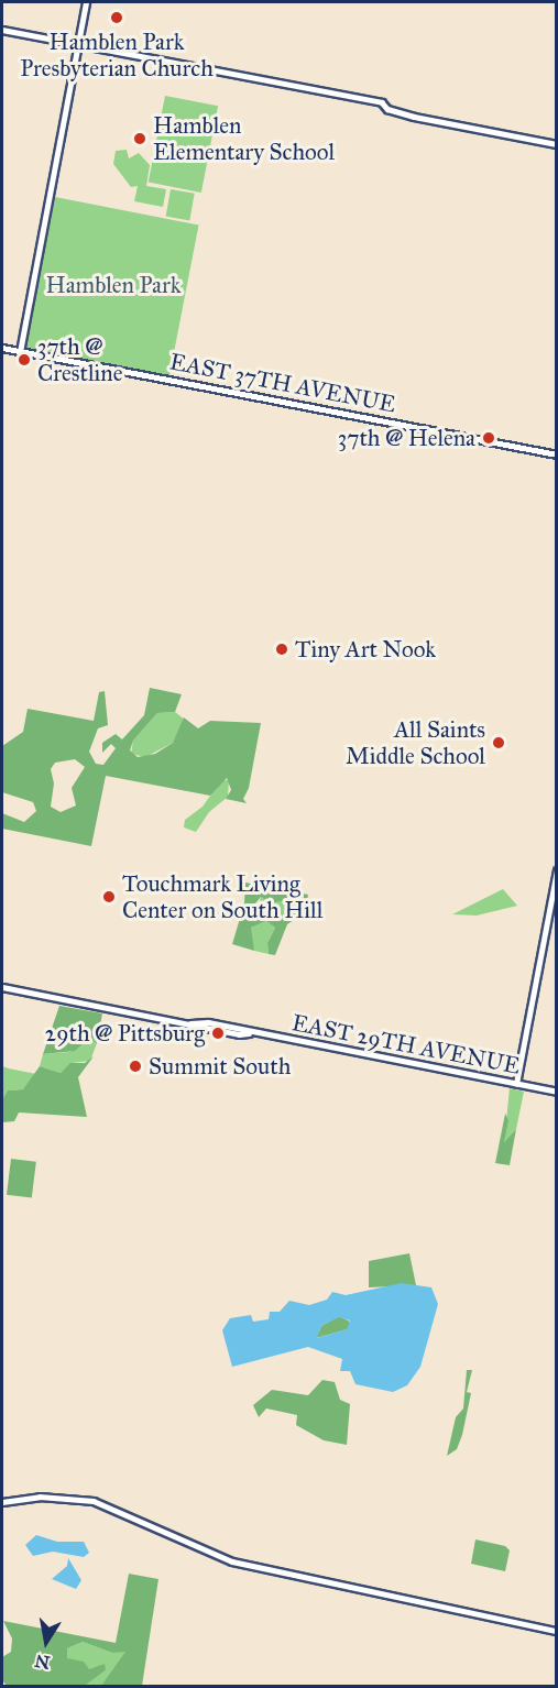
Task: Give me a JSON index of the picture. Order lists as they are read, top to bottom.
{
  "streets": {
    "main road": ["EAST 29TH AVENUE"],
    "street": ["EAST 37TH AVENUE"]
  },
  "parks": ["Hamblen Park"],
  "places": [
    "Hamblen Park Presbyterian Church",
    "Hamblen Elementary School",
    "37th @ Crestline",
    "37th @ Helena",
    "Tiny Art Nook",
    "All Saints Middle School",
    "Touchmark Living Center on South Hill",
    "29th @ Pittsburg",
    "Summit South"
  ],
  "north": "bottom"
}
